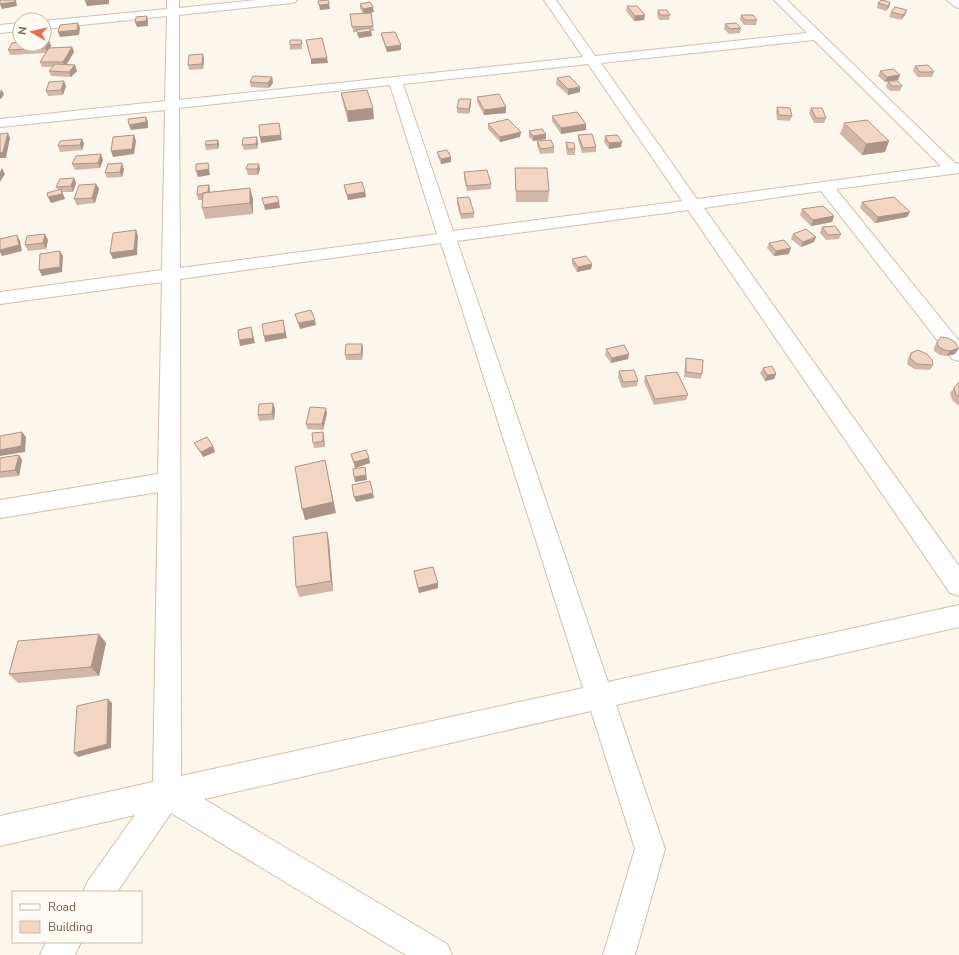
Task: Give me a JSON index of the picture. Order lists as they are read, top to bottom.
{
  "legend": ["Road", "Building"],
  "north": "left"
}
